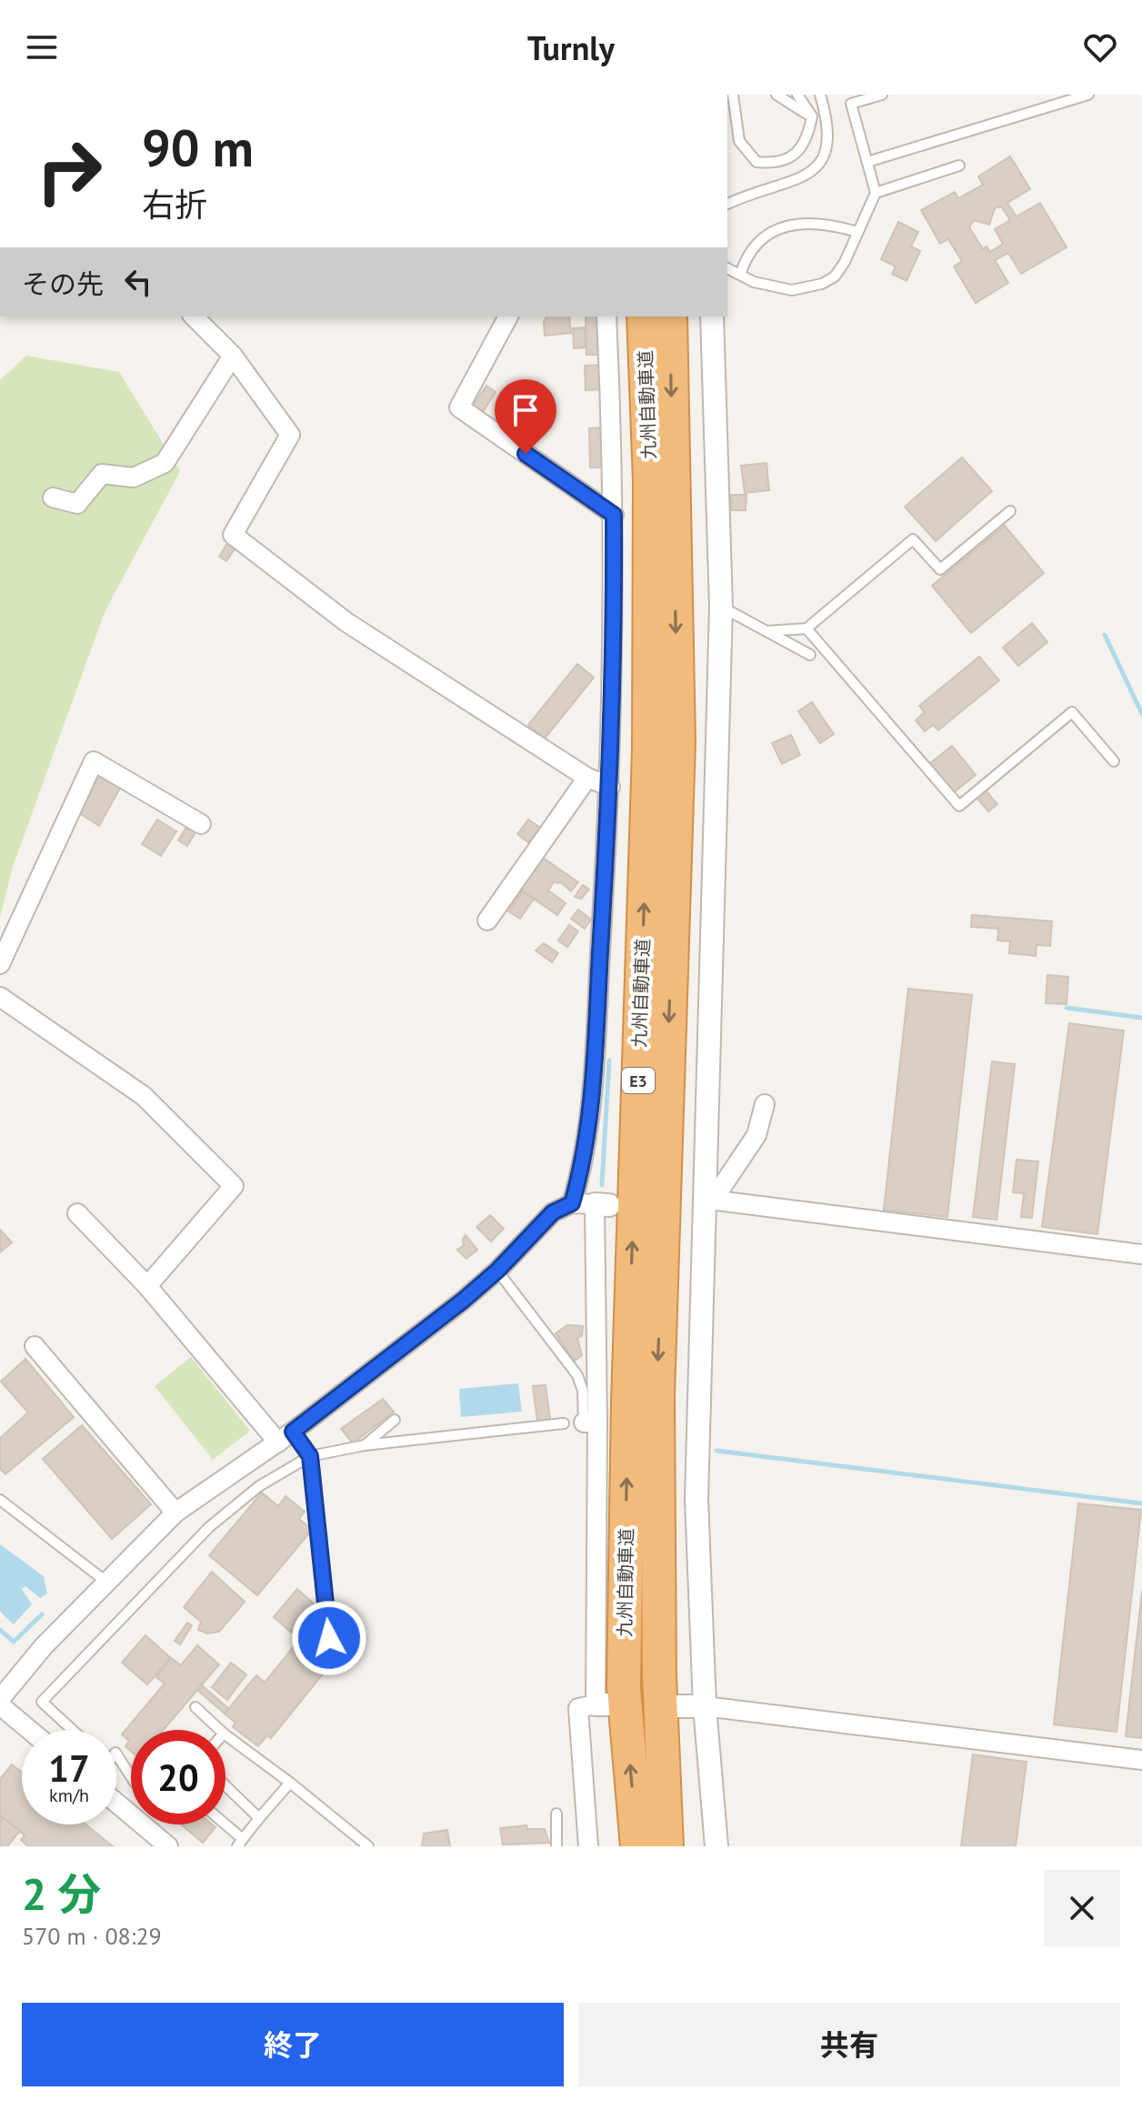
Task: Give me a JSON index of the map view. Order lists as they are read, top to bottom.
{
  "streets": {
    "highway": ["九州自動車道", "E3"]
  },
  "page": {
    "header": "Turnly",
    "turn": ["90 m", "右折"],
    "then": "その先",
    "speed": "17 km/h",
    "limit": "20",
    "heading": ["2 分", "570 m · 08:29"],
    "buttons": ["終了", "共有"]
  }
}
